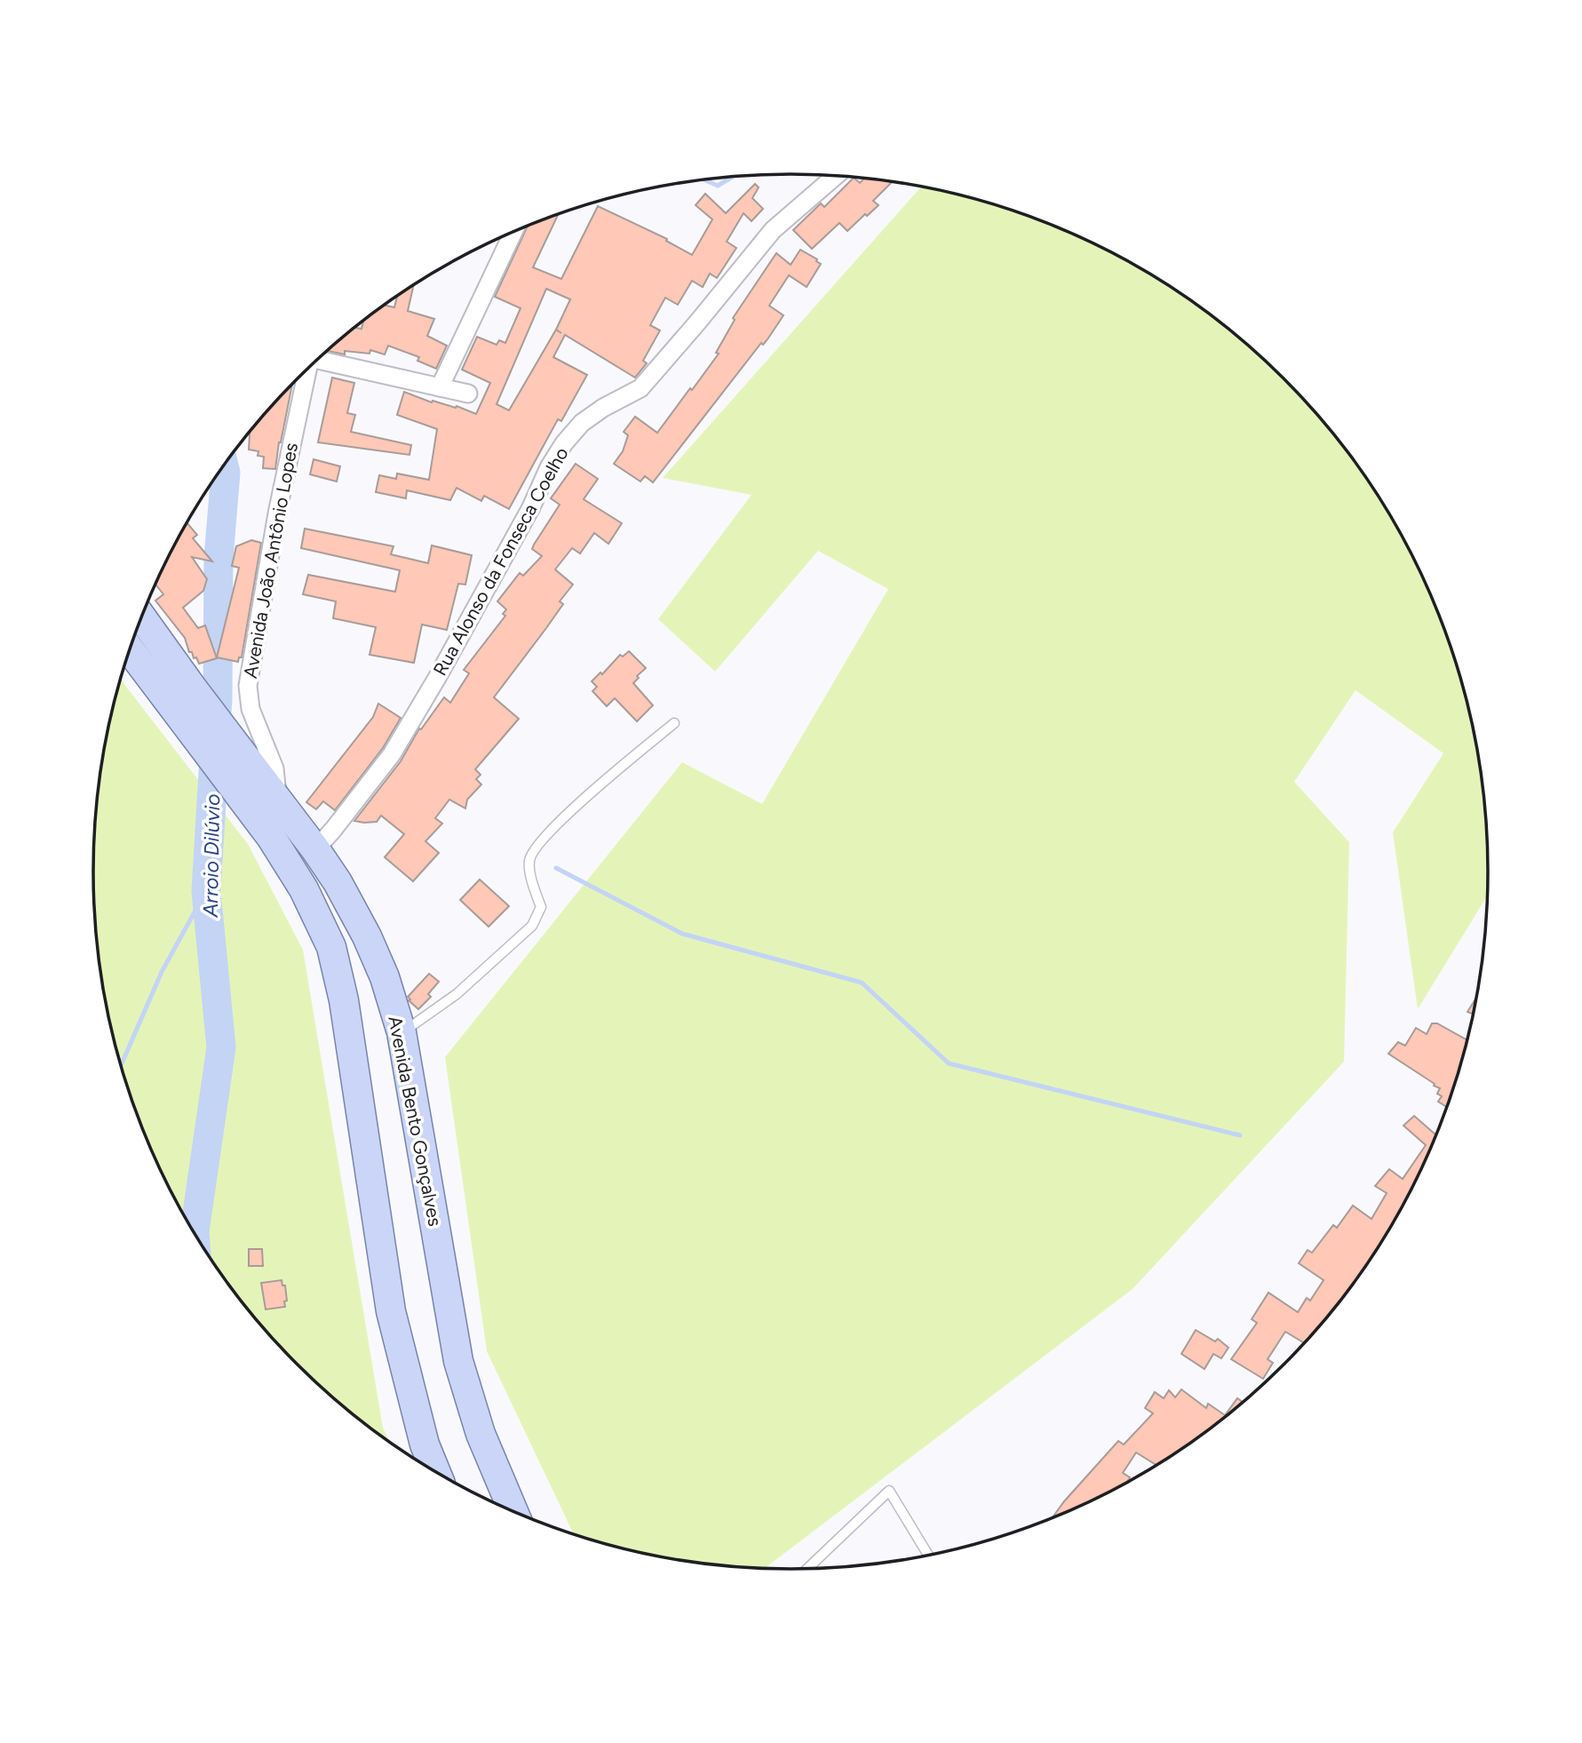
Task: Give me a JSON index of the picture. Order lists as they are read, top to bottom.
{
  "streets": {
    "main road": ["Avenida Bento Gonçalves"],
    "street": ["Avenida João Antônio Lopes", "Rua Alonso da Fonseca Coelho"]
  },
  "crossings": [
    ["Avenida João Antônio Lopes", "Avenida Bento Gonçalves"],
    ["Rua Alonso da Fonseca Coelho", "Avenida Bento Gonçalves"]
  ],
  "water": ["Arroio Dilúvio"]
}
